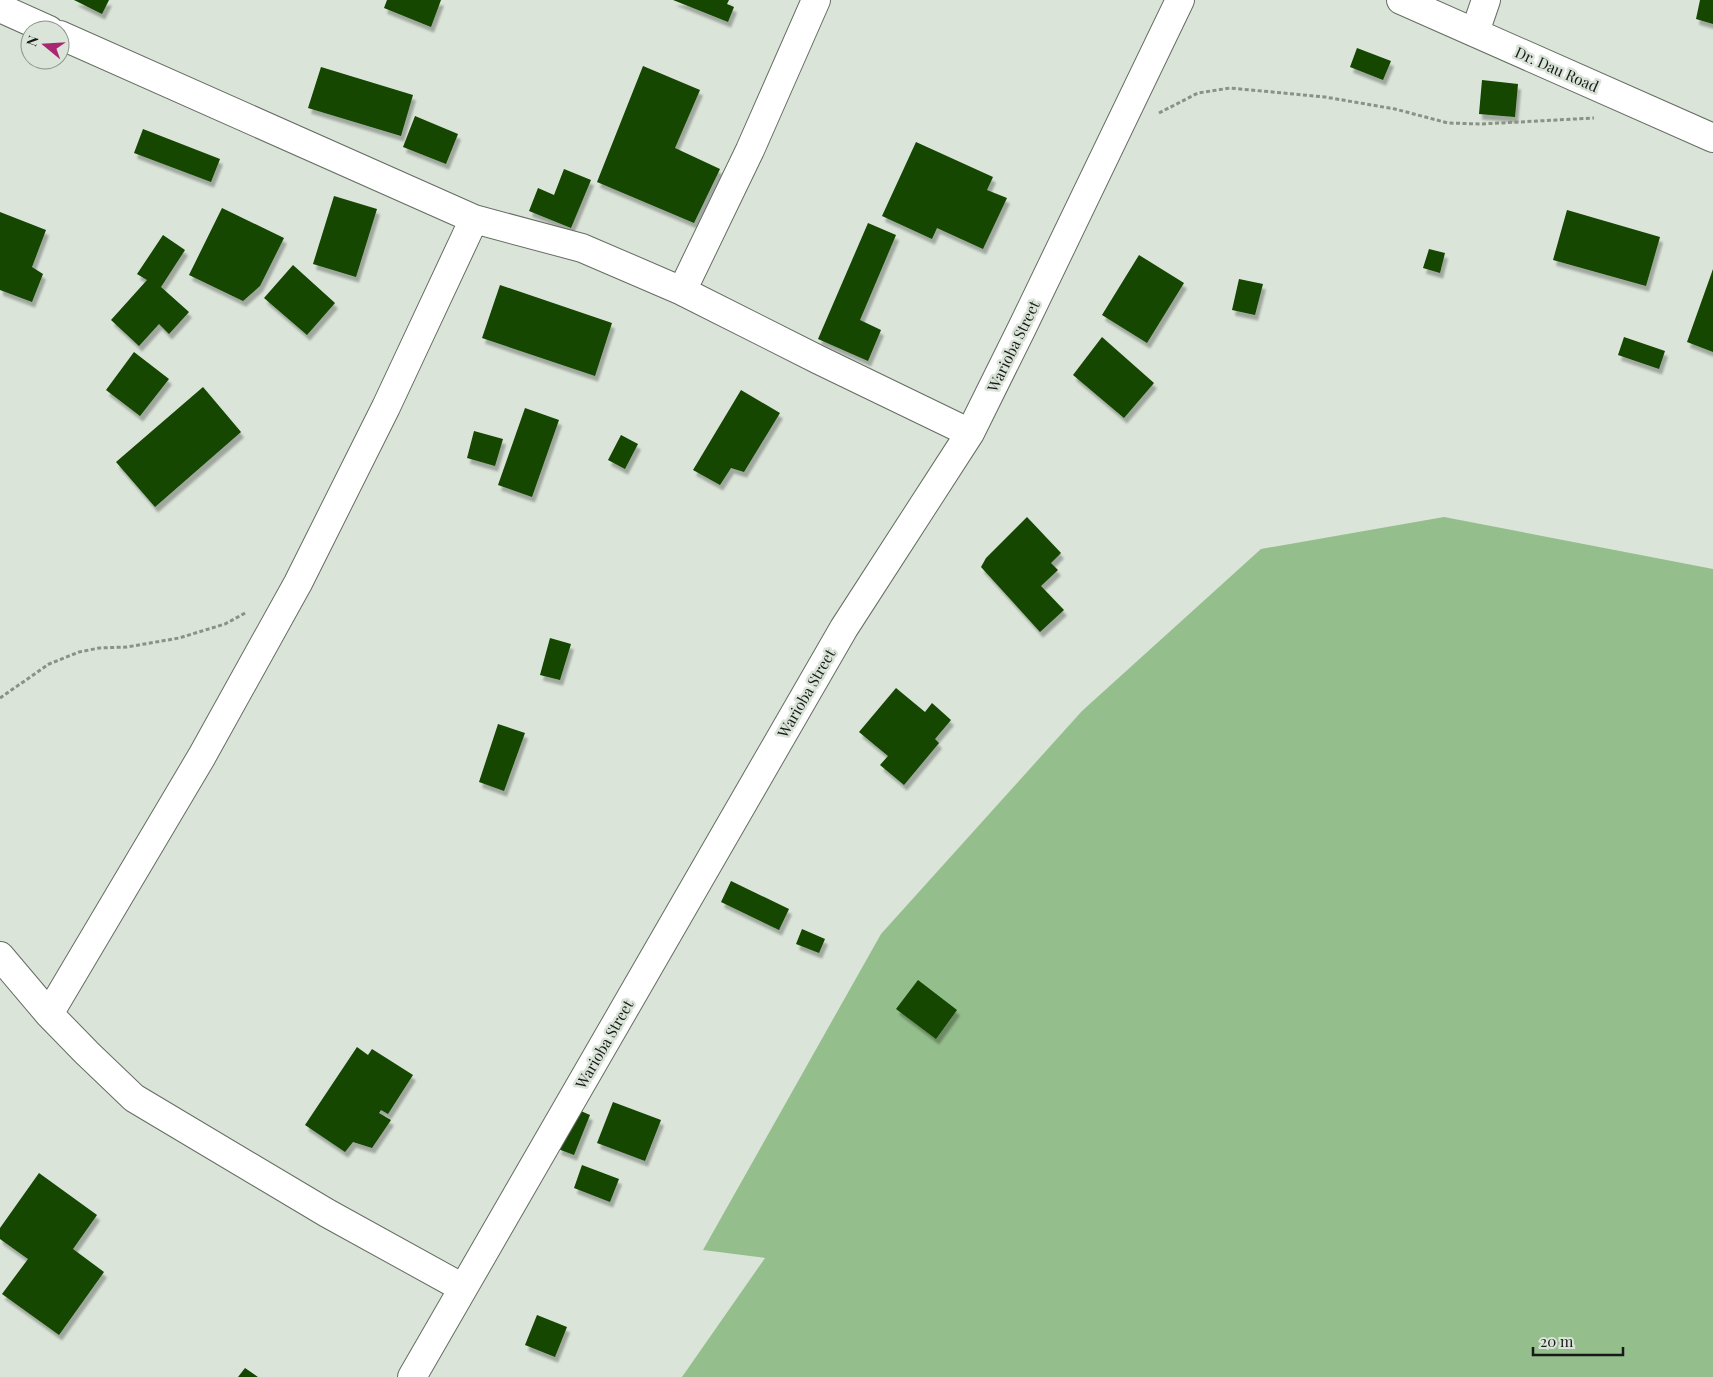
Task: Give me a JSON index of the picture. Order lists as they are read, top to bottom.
{
  "streets": {
    "street": ["Dr. Dau Road", "Warioba Street"]
  },
  "scale_bar": "20 m",
  "north": "left"
}
